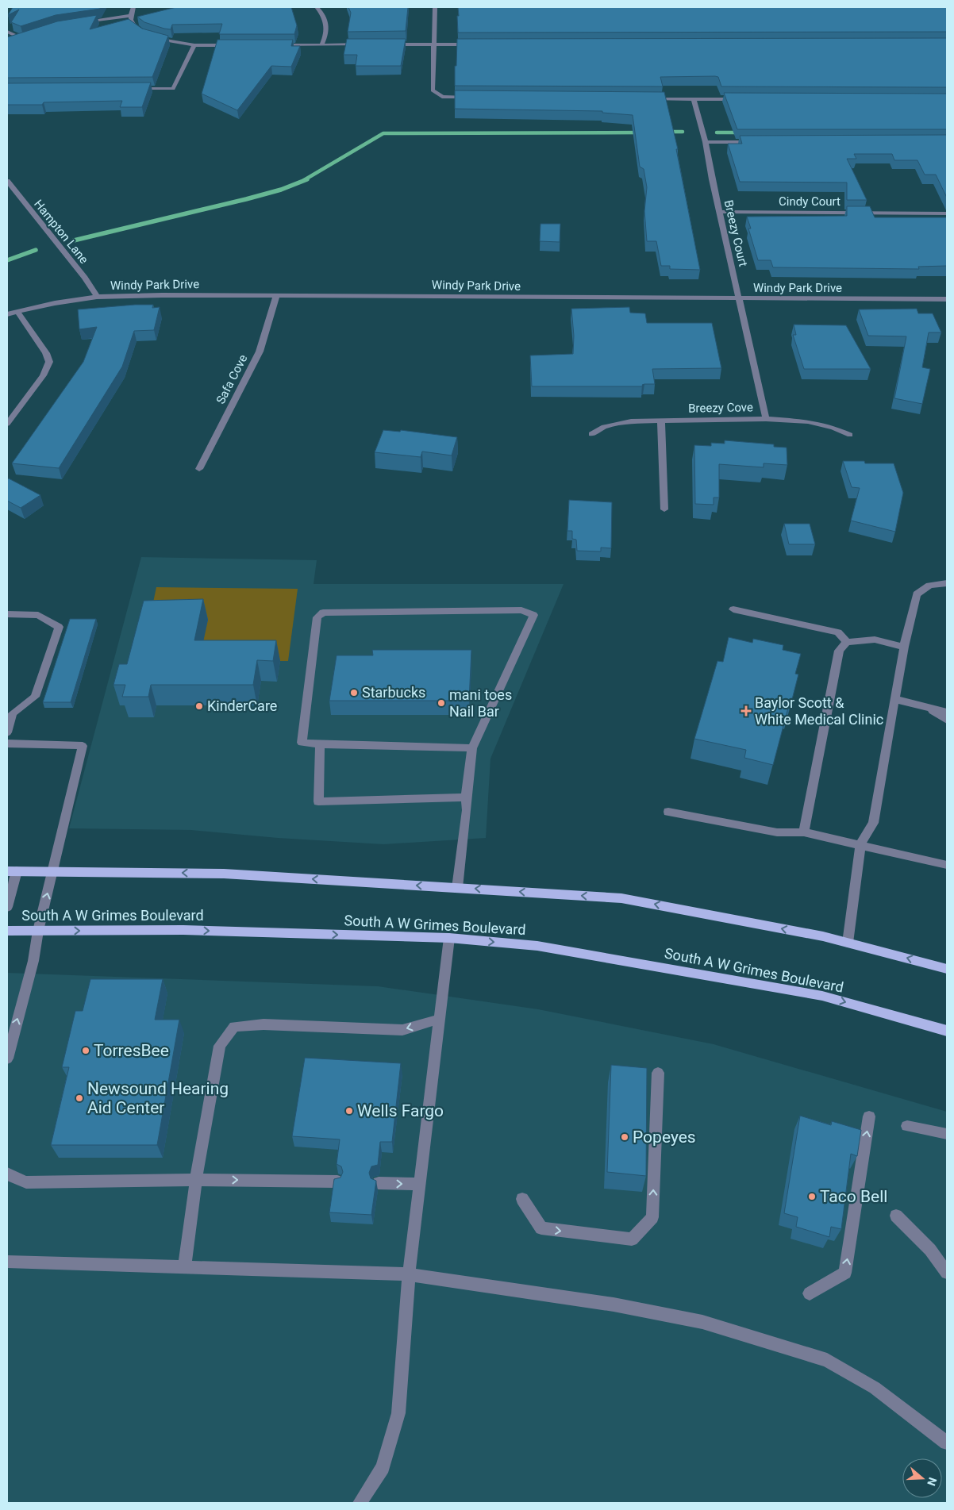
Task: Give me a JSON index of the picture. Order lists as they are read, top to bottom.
{
  "streets": {
    "main road": ["South A W Grimes Boulevard"],
    "street": [
      "Cindy Court",
      "Hampton Lane",
      "Breezy Court",
      "Windy Park Drive",
      "Safa Cove",
      "Breezy Cove"
    ]
  },
  "crossings": [
    ["Cindy Court", "Breezy Court"],
    ["Hampton Lane", "Windy Park Drive"],
    ["Breezy Court", "Windy Park Drive"],
    ["Breezy Court", "Breezy Cove"],
    ["Windy Park Drive", "Safa Cove"]
  ],
  "places": {
    "other": [
      "Starbucks",
      "mani toes Nail Bar",
      "KinderCare",
      "TorresBee",
      "Newsound Hearing Aid Center",
      "Wells Fargo",
      "Popeyes",
      "Taco Bell"
    ],
    "health": ["Baylor Scott & White Medical Clinic"]
  },
  "north": "right"
}
